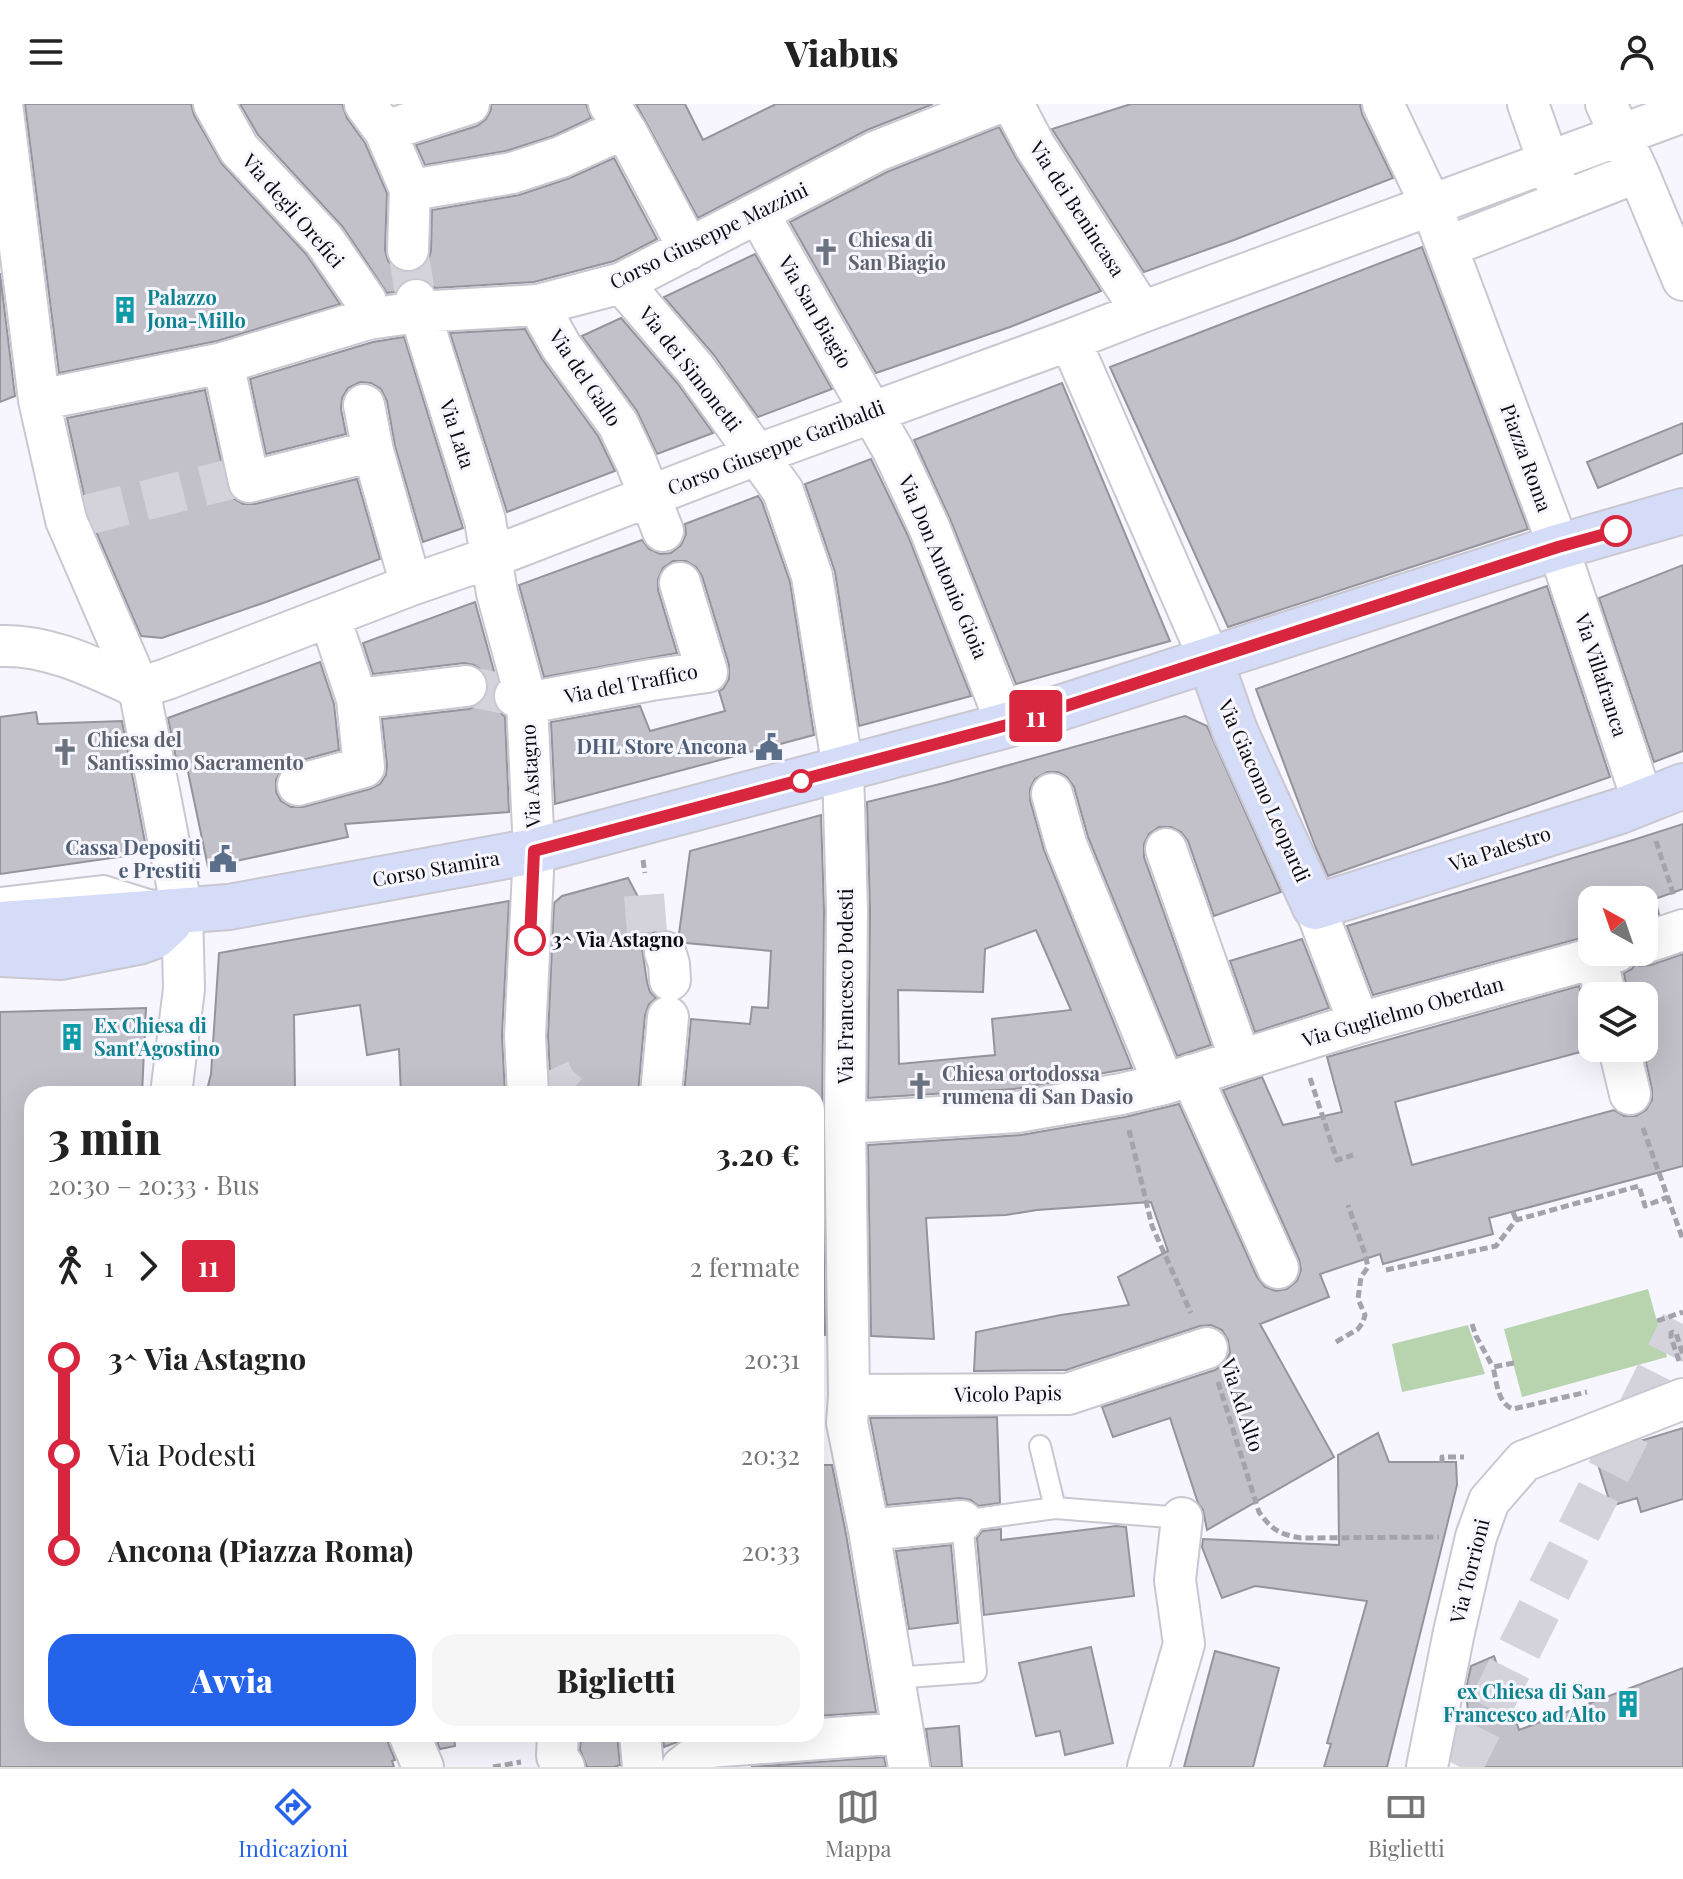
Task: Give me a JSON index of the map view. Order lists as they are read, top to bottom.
{
  "streets": {
    "street": [
      "Via dei Benincasa",
      "Via degli Orefici",
      "Corso Giuseppe Mazzini",
      "Via San Biagio",
      "Via dei Simonetti",
      "Via del Gallo",
      "Via Lata",
      "Corso Giuseppe Garibaldi",
      "Piazza Roma",
      "Via Don Antonio Gioia",
      "Via Villafranca",
      "Via del Traffico",
      "Via Astagno",
      "Via Giacomo Leopardi",
      "Via Palestro",
      "Corso Stamira",
      "Via Francesco Podesti",
      "Via Guglielmo Oberdan",
      "Vicolo Papis",
      "Via Torrioni"
    ],
    "path": ["Via Ad Alto"]
  },
  "crossings": [
    ["Via dei Benincasa", "Corso Giuseppe Garibaldi"],
    ["Via degli Orefici", "Corso Giuseppe Mazzini"],
    ["Corso Giuseppe Mazzini", "Via San Biagio"],
    ["Corso Giuseppe Mazzini", "Via dei Simonetti"],
    ["Corso Giuseppe Mazzini", "Via del Gallo"],
    ["Corso Giuseppe Mazzini", "Via Lata"],
    ["Via San Biagio", "Corso Giuseppe Garibaldi"],
    ["Via San Biagio", "Via Don Antonio Gioia"],
    ["Via dei Simonetti", "Corso Giuseppe Garibaldi"],
    ["Via dei Simonetti", "Via Francesco Podesti"],
    ["Via del Gallo", "Corso Giuseppe Garibaldi"],
    ["Via Lata", "Corso Giuseppe Garibaldi"],
    ["Via Lata", "Via Astagno"],
    ["Corso Giuseppe Garibaldi", "Piazza Roma"],
    ["Corso Giuseppe Garibaldi", "Via Don Antonio Gioia"],
    ["Corso Giuseppe Garibaldi", "Via Astagno"],
    ["Corso Giuseppe Garibaldi", "Via Giacomo Leopardi"],
    ["Corso Giuseppe Garibaldi", "Via Francesco Podesti"],
    ["Piazza Roma", "Via Villafranca"],
    ["Piazza Roma", "Corso Stamira"],
    ["Via Don Antonio Gioia", "Corso Stamira"],
    ["Via Villafranca", "Via Palestro"],
    ["Via Villafranca", "Corso Stamira"],
    ["Via del Traffico", "Via Astagno"],
    ["Via Astagno", "Corso Stamira"],
    ["Via Giacomo Leopardi", "Via Palestro"],
    ["Via Giacomo Leopardi", "Corso Stamira"],
    ["Via Giacomo Leopardi", "Via Guglielmo Oberdan"],
    ["Corso Stamira", "Via Francesco Podesti"],
    ["Via Francesco Podesti", "Via Guglielmo Oberdan"],
    ["Via Francesco Podesti", "Vicolo Papis"],
    ["Via Guglielmo Oberdan", "Via Ad Alto"],
    ["Vicolo Papis", "Via Ad Alto"],
    ["Via Ad Alto", "Via Torrioni"]
  ],
  "places": {
    "church": ["Chiesa di San Biagio", "Chiesa del Santissimo Sacramento", "Chiesa ortodossa rumena di San Dasio"],
    "building": ["Palazzo Jona-Millo", "Ex Chiesa di Sant'Agostino", "ex Chiesa di San Francesco ad Alto"],
    "public building": ["DHL Store Ancona", "Cassa Depositi e Prestiti"],
    "other": ["3^ Via Astagno"]
  },
  "lines": ["bus line 11"],
  "north": "top left",
  "page": {
    "header": "Viabus",
    "on_map": "11",
    "heading": ["3 min", "20:30 – 20:33 · Bus", "3.20 €"],
    "legs": ["1", "11", "2 fermate"],
    "list": [
      {
        "name": "3^ Via Astagno",
        "value": "20:31"
      },
      {
        "name": "Via Podesti",
        "value": "20:32"
      },
      {
        "name": "Ancona (Piazza Roma)",
        "value": "20:33"
      }
    ],
    "buttons": ["Avvia", "Biglietti"],
    "tabs": ["Indicazioni", "Mappa", "Biglietti"]
  }
}
